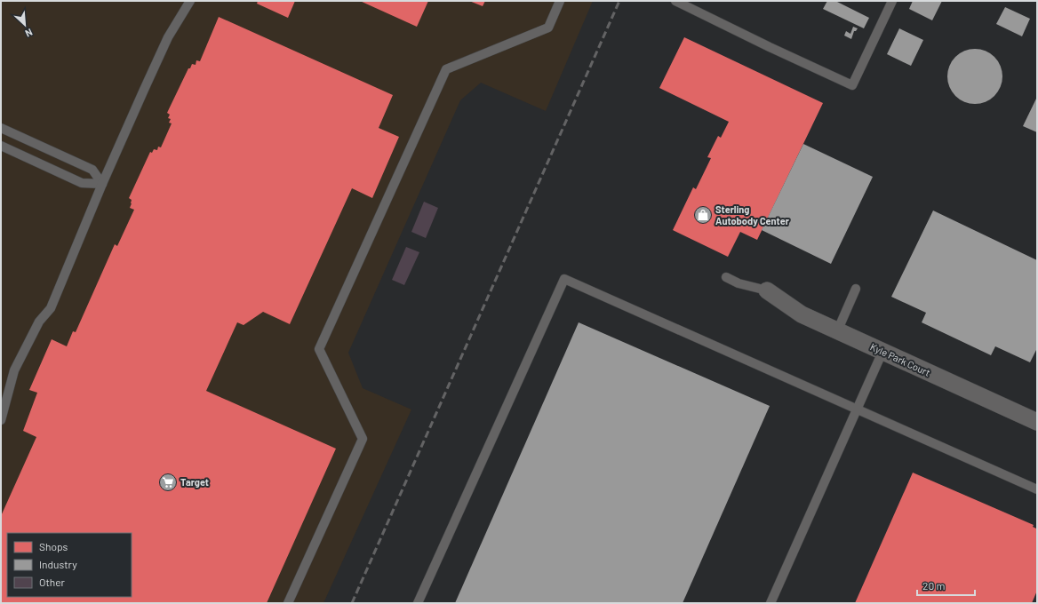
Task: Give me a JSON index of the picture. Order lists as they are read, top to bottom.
{
  "streets": {
    "street": ["Kyle Park Court"]
  },
  "places": {
    "shop": ["Sterling Autobody Center"],
    "supermarket": ["Target"]
  },
  "legend": ["Shops", "Industry", "Other"],
  "scale_bar": "20 m",
  "north": "bottom right"
}
